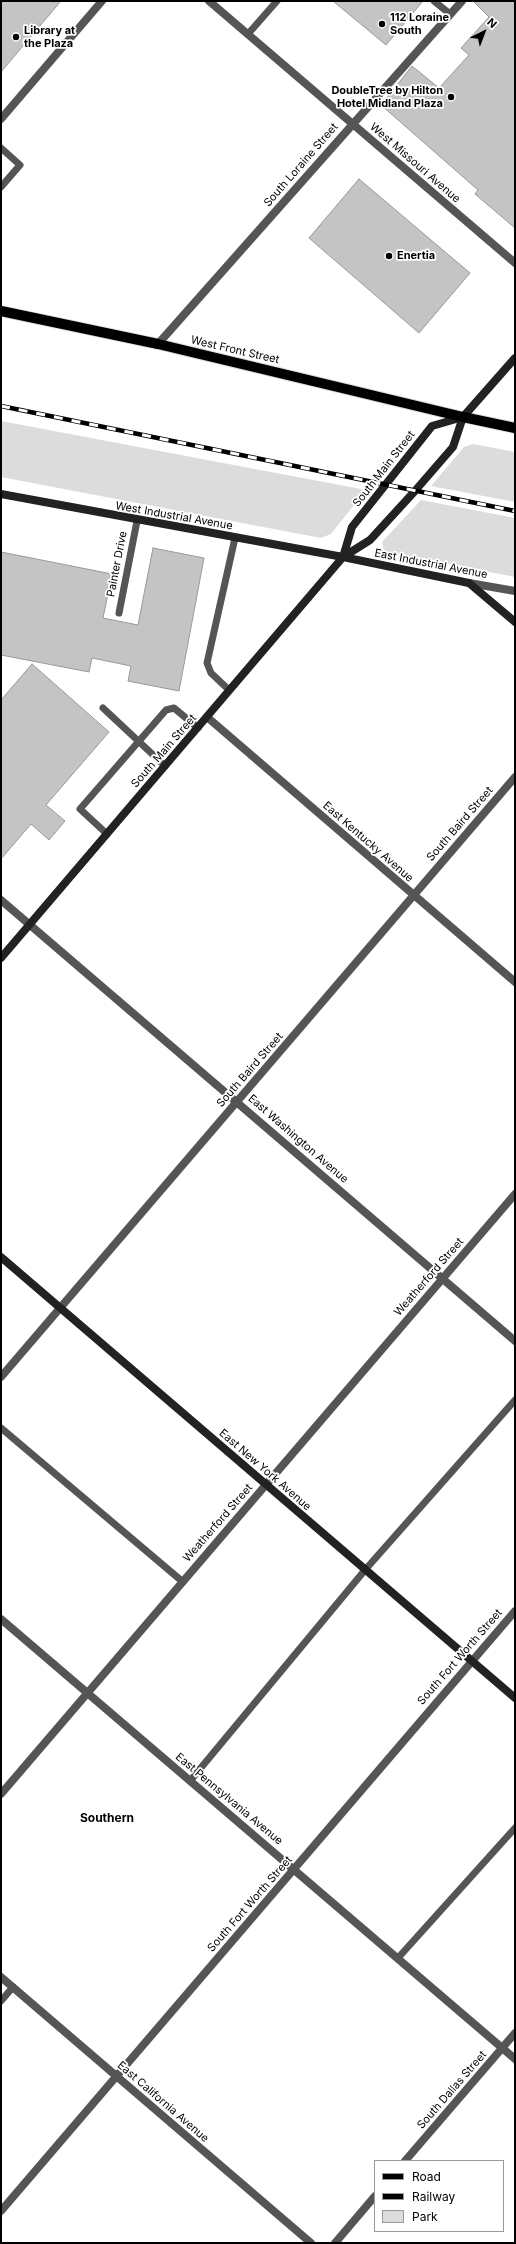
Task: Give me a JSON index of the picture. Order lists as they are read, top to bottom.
{
  "streets": {
    "main road": ["West Front Street"],
    "street": [
      "West Missouri Avenue",
      "South Loraine Street",
      "South Main Street",
      "West Industrial Avenue",
      "East Industrial Avenue",
      "South Baird Street",
      "East Kentucky Avenue",
      "East Washington Avenue",
      "Weatherford Street",
      "East New York Avenue",
      "South Fort Worth Street",
      "East Pennsylvania Avenue",
      "South Dallas Street",
      "East California Avenue"
    ],
    "lane": ["Painter Drive"]
  },
  "crossings": [
    ["West Missouri Avenue", "South Loraine Street"],
    ["South Loraine Street", "West Front Street"],
    ["West Front Street", "South Main Street"],
    ["South Main Street", "West Industrial Avenue"],
    ["South Main Street", "East Industrial Avenue"],
    ["South Main Street", "East Kentucky Avenue"],
    ["South Main Street", "East Washington Avenue"],
    ["West Industrial Avenue", "Painter Drive"],
    ["West Industrial Avenue", "East Industrial Avenue"],
    ["South Baird Street", "East Kentucky Avenue"],
    ["South Baird Street", "East Washington Avenue"],
    ["South Baird Street", "East New York Avenue"],
    ["East Washington Avenue", "Weatherford Street"],
    ["Weatherford Street", "East New York Avenue"],
    ["Weatherford Street", "East Pennsylvania Avenue"],
    ["East New York Avenue", "South Fort Worth Street"],
    ["South Fort Worth Street", "East Pennsylvania Avenue"],
    ["South Fort Worth Street", "East California Avenue"],
    ["East Pennsylvania Avenue", "South Dallas Street"]
  ],
  "districts": ["Southern"],
  "places": [
    "112 Loraine South",
    "Library at the Plaza",
    "DoubleTree by Hilton Hotel Midland Plaza",
    "Enertia"
  ],
  "legend": ["Road", "Railway", "Park"],
  "north": "top right"
}
